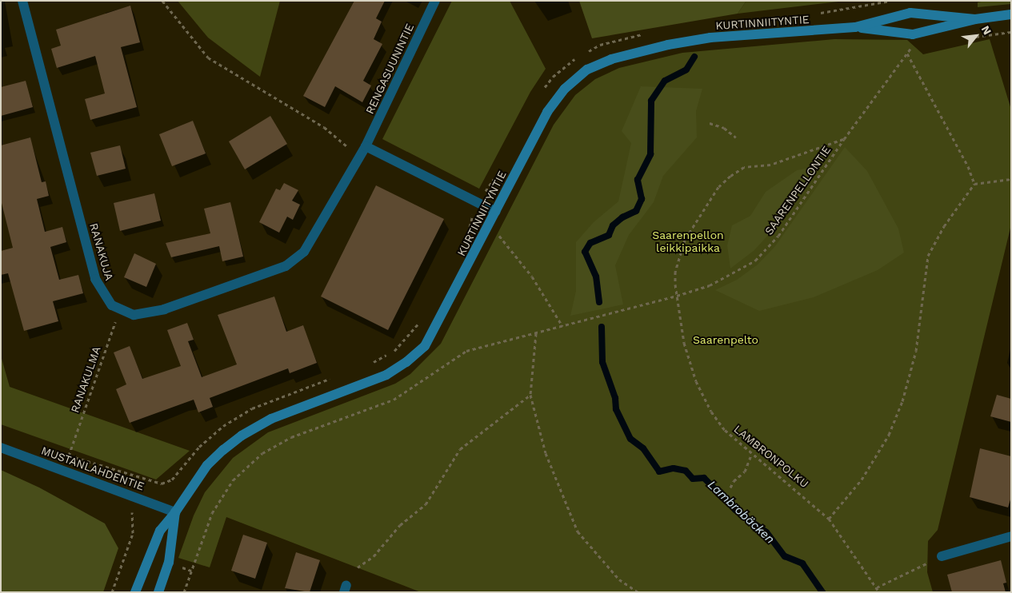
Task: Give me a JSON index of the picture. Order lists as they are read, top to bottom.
{
  "streets": {
    "street": [
      "KURTINNIITYNTIE",
      "RENGASUUNINTIE",
      "RANAKUJA",
      "MUSTANLAHDENTIE"
    ],
    "path": ["SAARENPELLONTIE", "RANAKULMA", "LAMBRONPOLKU"]
  },
  "crossings": [
    ["KURTINNIITYNTIE", "MUSTANLAHDENTIE"],
    ["RENGASUUNINTIE", "RANAKUJA"],
    ["RENGASUUNINTIE", "RANAKULMA"],
    ["SAARENPELLONTIE", "LAMBRONPOLKU"],
    ["RANAKUJA", "RANAKULMA"]
  ],
  "water": ["Lambrobäcken"],
  "parks": ["Saarenpellon leikkipaikka", "Saarenpelto"],
  "north": "top right"
}
